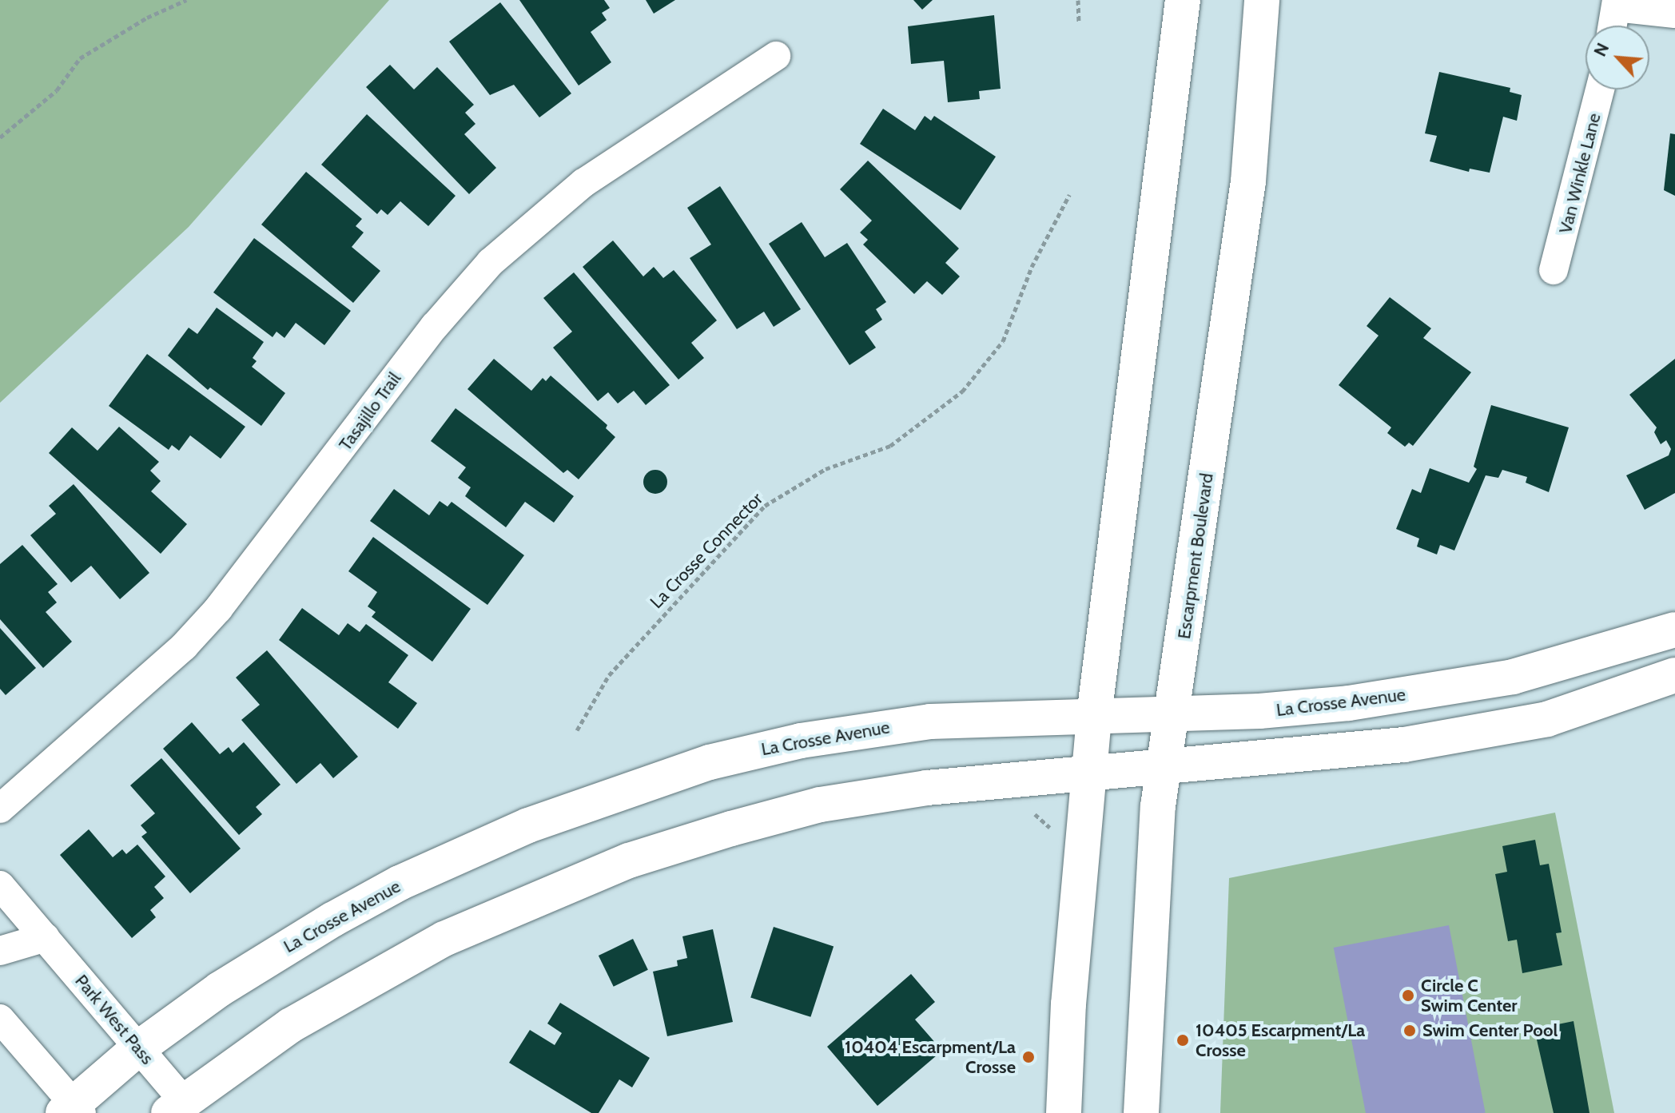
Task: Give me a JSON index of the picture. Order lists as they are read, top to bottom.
{
  "streets": {
    "street": [
      "Van Winkle Lane",
      "Tasajillo Trail",
      "Escarpment Boulevard",
      "La Crosse Avenue",
      "Park West Pass"
    ],
    "path": ["La Crosse Connector"]
  },
  "crossings": [
    ["Escarpment Boulevard", "La Crosse Avenue"],
    ["La Crosse Avenue", "Park West Pass"]
  ],
  "places": [
    "Circle C Swim Center",
    "Swim Center Pool",
    "10405 Escarpment/La Crosse",
    "10404 Escarpment/La Crosse"
  ],
  "north": "top left"
}
